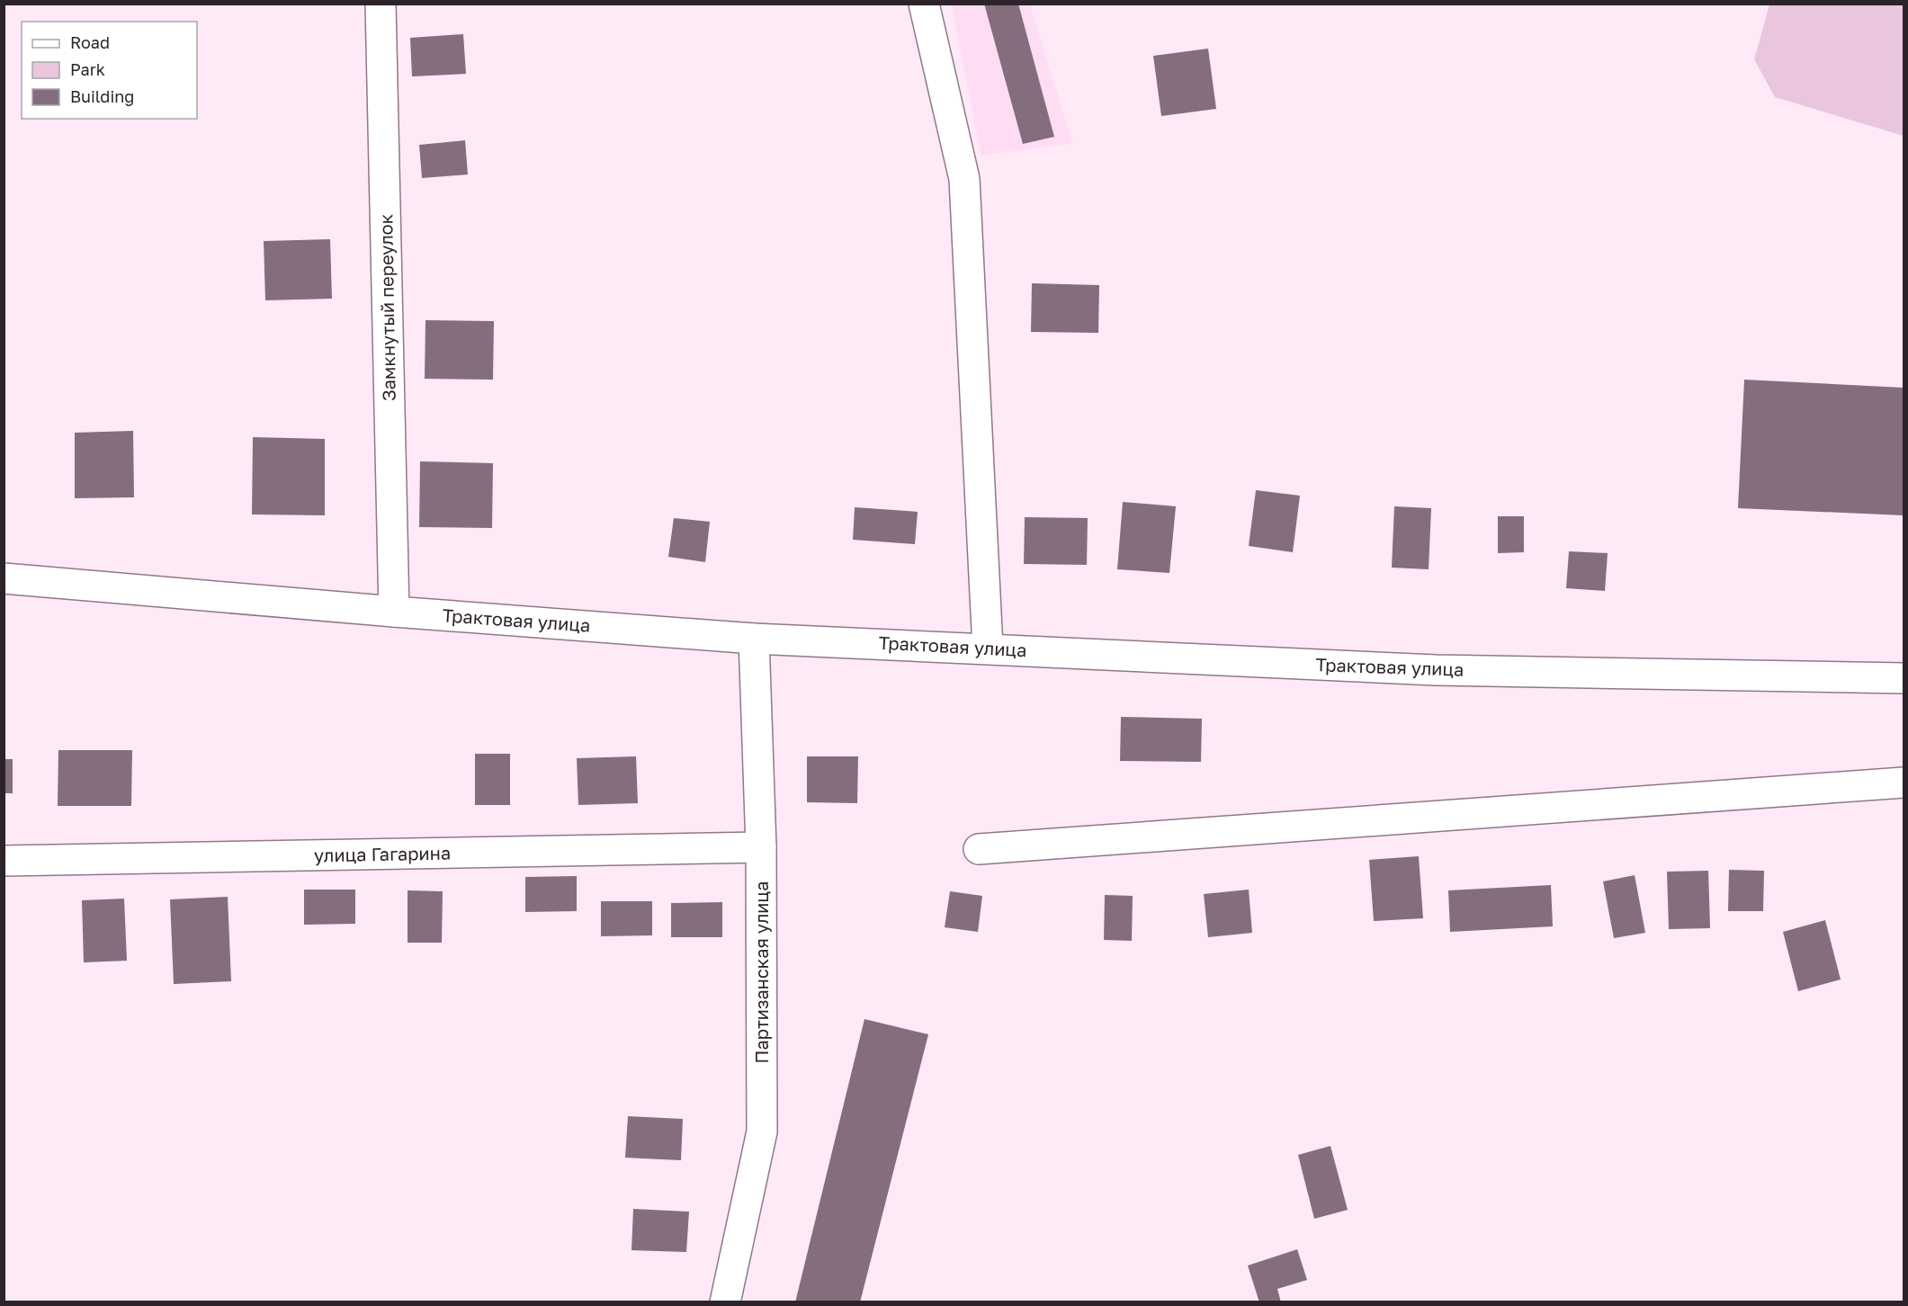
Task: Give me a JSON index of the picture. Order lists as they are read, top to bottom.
{
  "streets": {
    "street": [
      "Замкнутый переулок",
      "Трактовая улица",
      "улица Гагарина",
      "Партизанская улица"
    ]
  },
  "crossings": [
    ["Замкнутый переулок", "Трактовая улица"],
    ["Трактовая улица", "Партизанская улица"],
    ["улица Гагарина", "Партизанская улица"]
  ],
  "legend": ["Road", "Park", "Building"]
}
